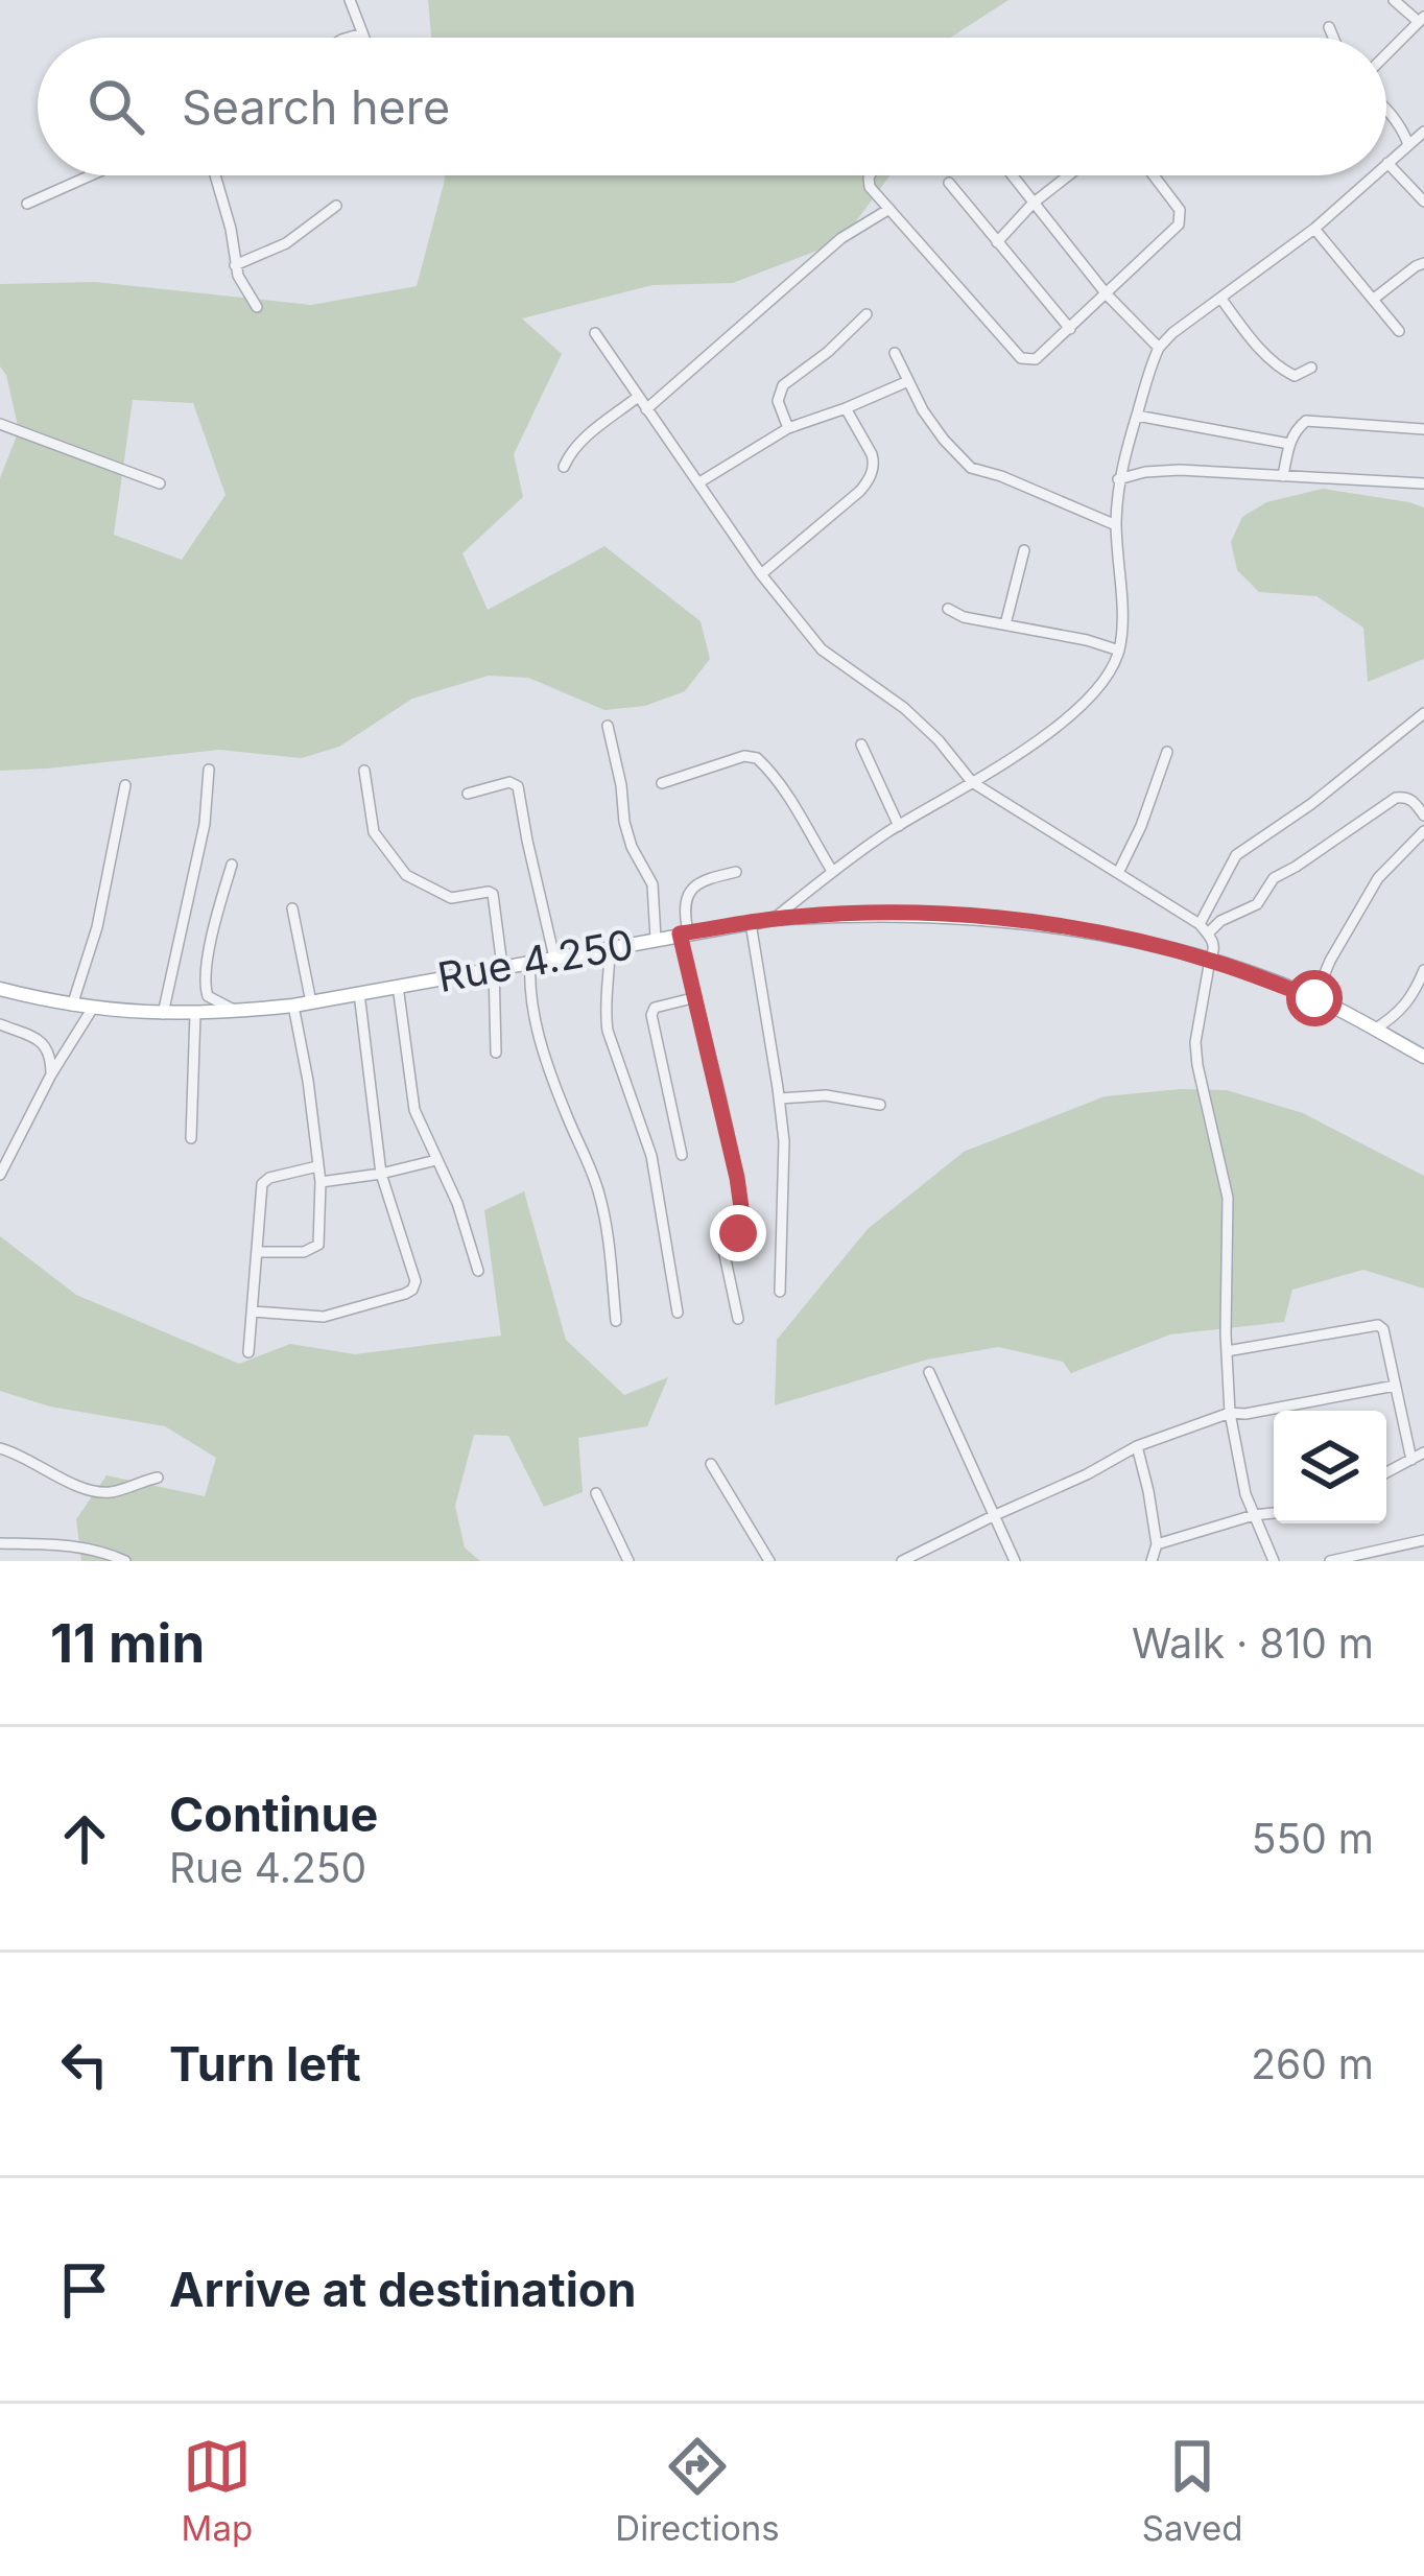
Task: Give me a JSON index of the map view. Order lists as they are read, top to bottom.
{
  "streets": {
    "main road": ["Rue 4.250"]
  },
  "page": {
    "search": "Search here",
    "heading": ["11 min", "Walk · 810 m"],
    "list": [
      ["Continue", "Rue 4.250", "550 m"],
      ["Turn left", "260 m"],
      "Arrive at destination"
    ],
    "nav": ["Map", "Directions", "Saved"]
  }
}
